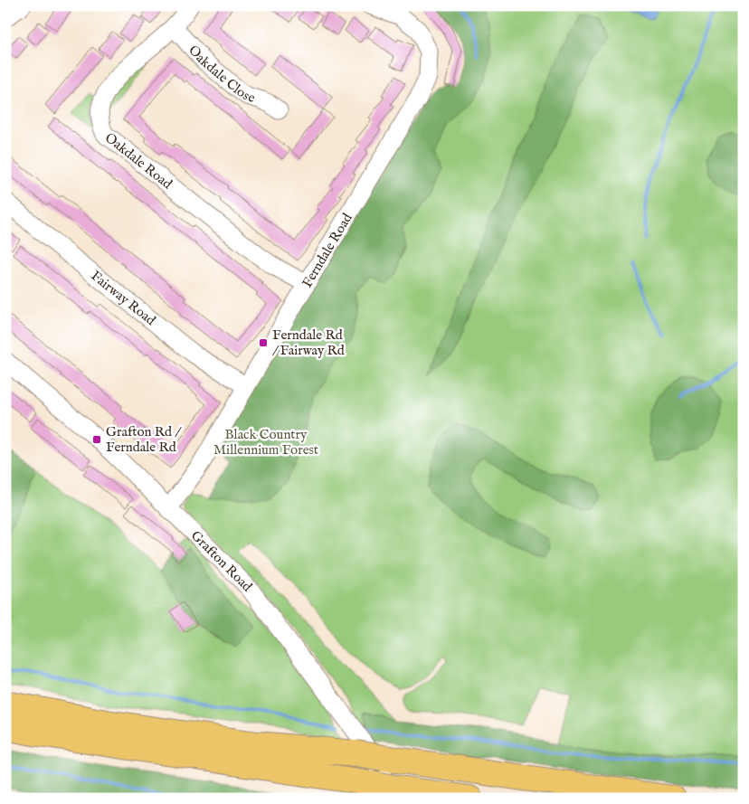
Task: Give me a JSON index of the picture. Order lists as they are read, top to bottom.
{
  "streets": {
    "street": [
      "Oakdale Close",
      "Oakdale Road",
      "Ferndale Road",
      "Fairway Road",
      "Grafton Road"
    ]
  },
  "crossings": [
    ["Oakdale Close", "Oakdale Road"],
    ["Oakdale Road", "Ferndale Road"],
    ["Ferndale Road", "Fairway Road"],
    ["Ferndale Road", "Grafton Road"]
  ],
  "parks": ["Black Country Millennium Forest"],
  "places": {
    "transit": ["Ferndale Rd / Fairway Rd", "Grafton Rd / Ferndale Rd"]
  }
}
